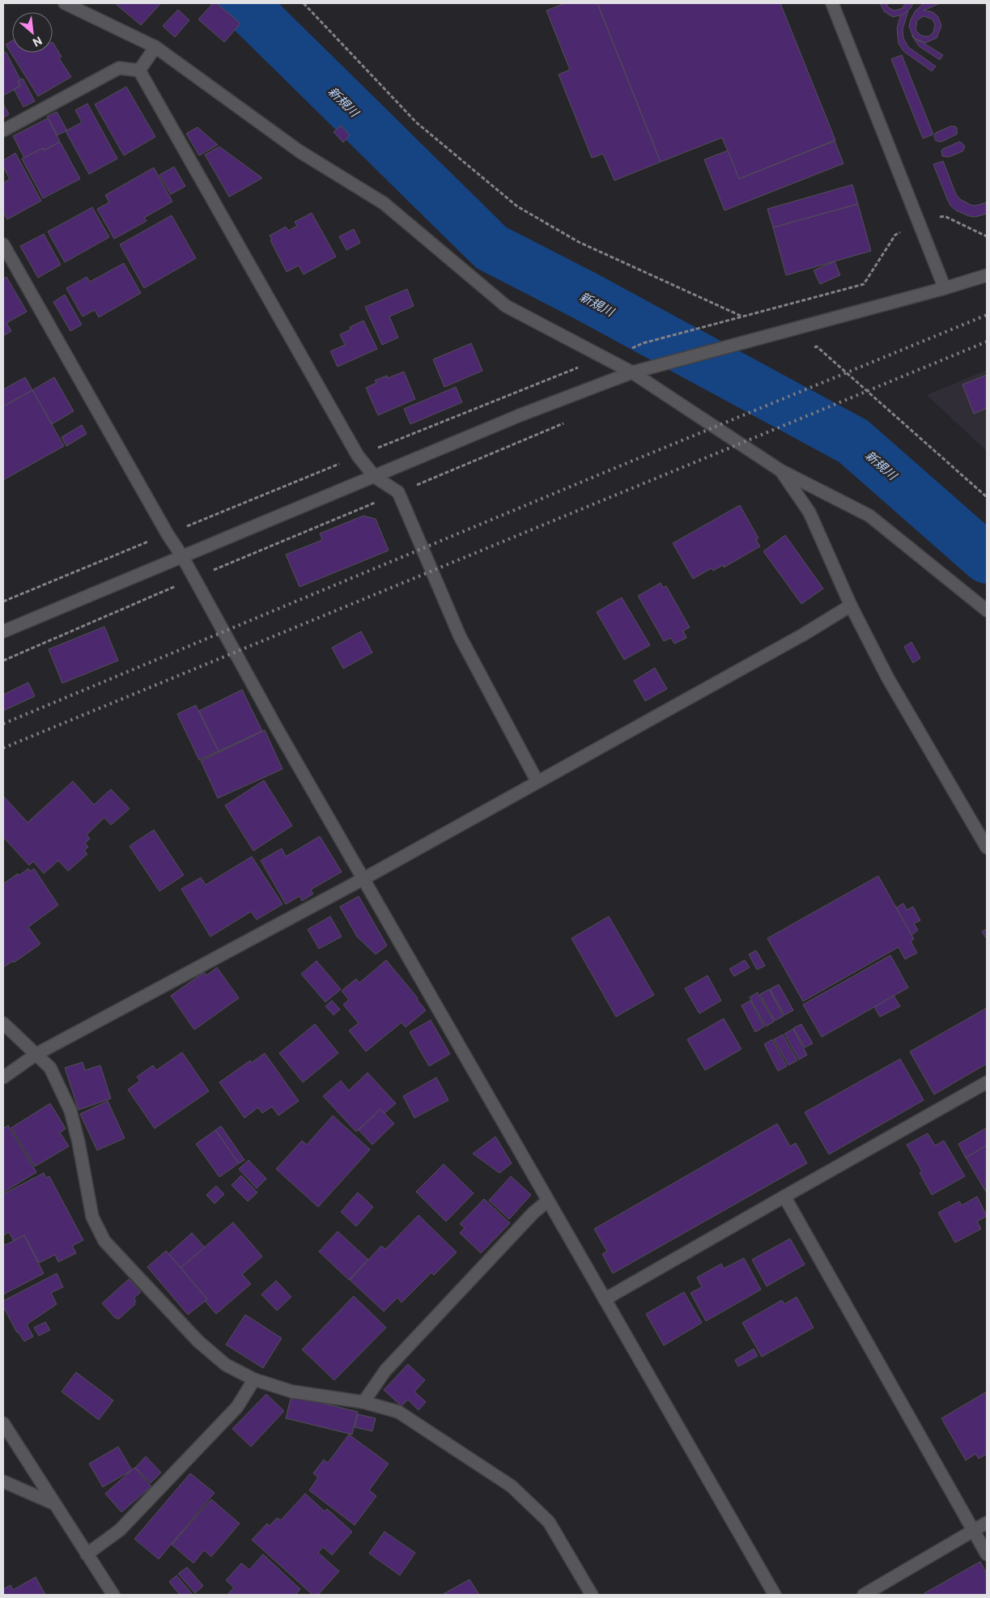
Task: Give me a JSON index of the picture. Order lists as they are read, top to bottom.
{
  "water": ["新規川"],
  "north": "bottom right"
}
